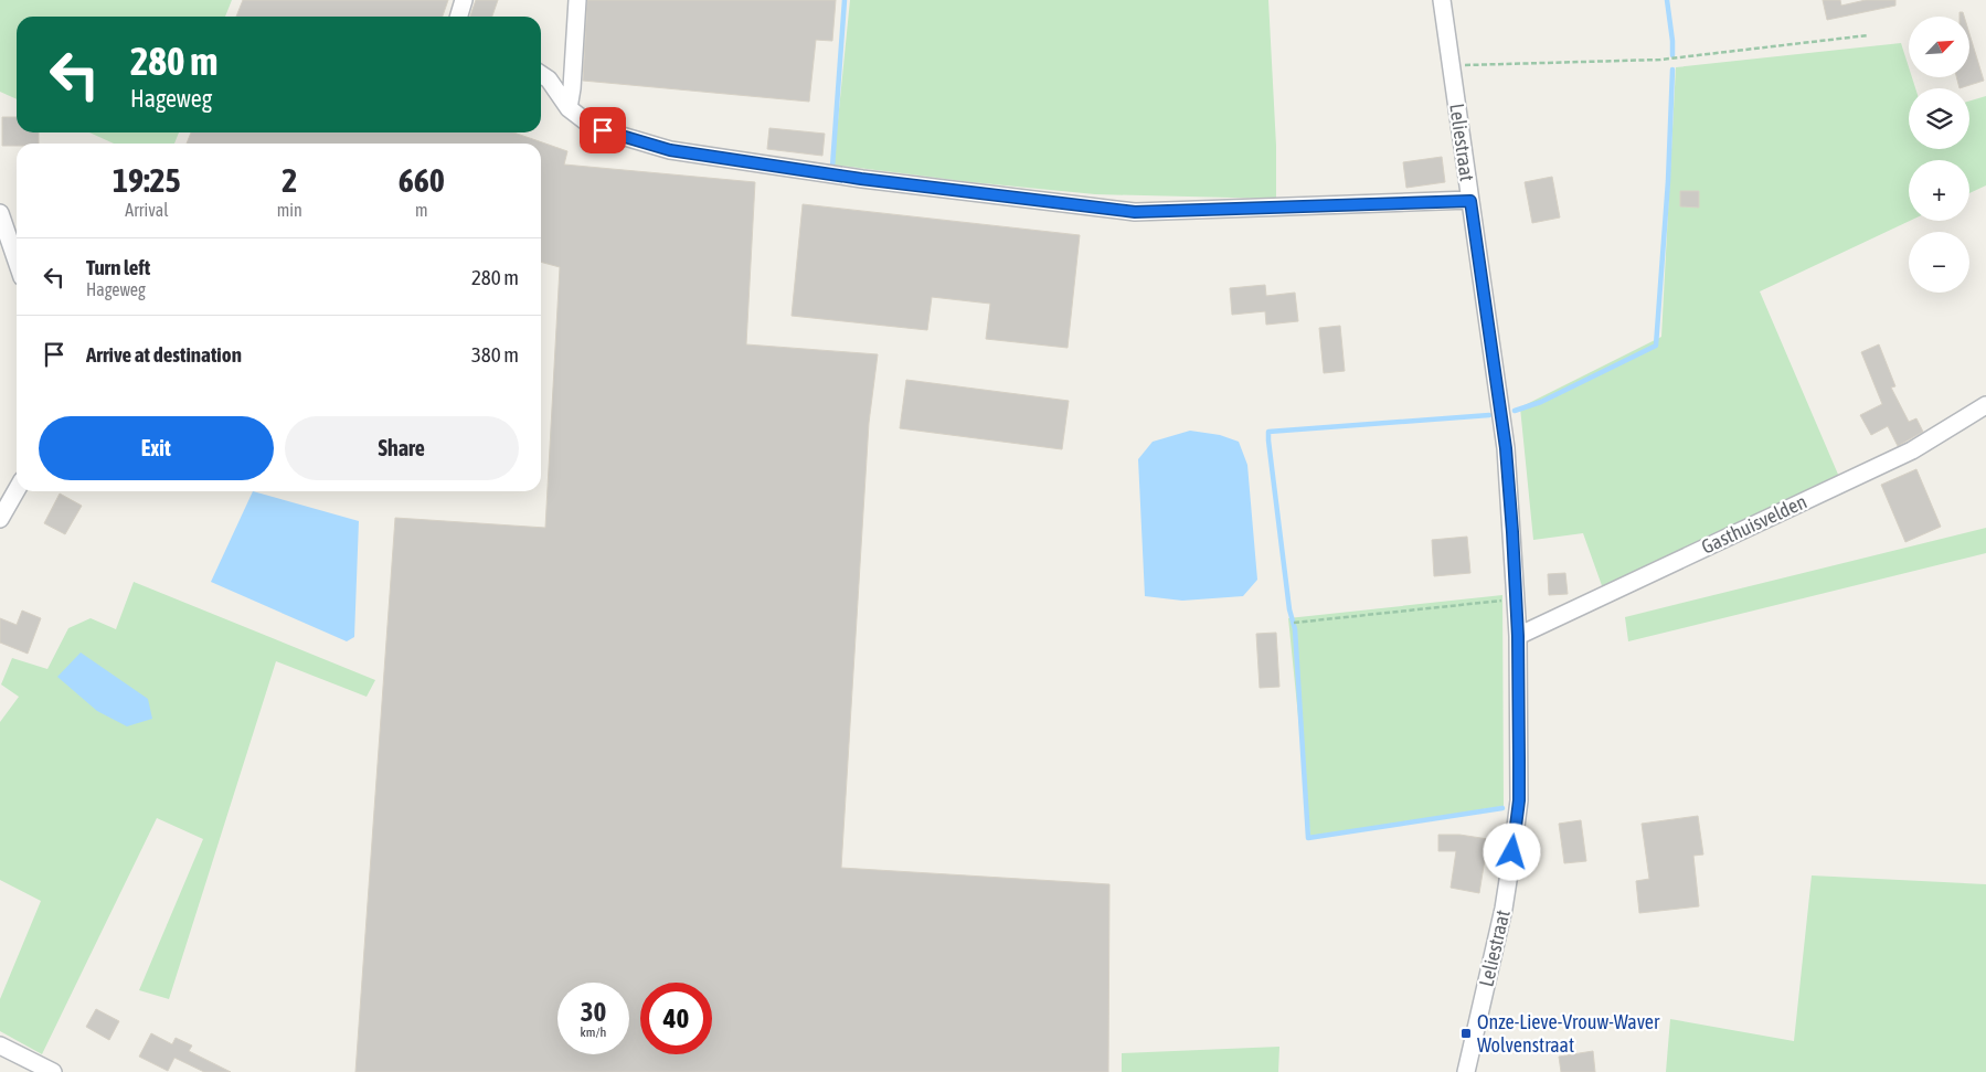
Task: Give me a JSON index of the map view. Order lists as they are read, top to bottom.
{
  "streets": {
    "street": ["Leliestraat", "Gasthuisvelden"]
  },
  "crossings": [
    ["Leliestraat", "Gasthuisvelden"]
  ],
  "places": {
    "transit": ["Onze-Lieve-Vrouw-Waver Wolvenstraat"]
  },
  "north": "top right",
  "page": {
    "map_buttons": ["+", "−"],
    "turn": ["280 m", "Hageweg"],
    "eta": [
      "19:25",
      "Arrival",
      "2",
      "min",
      "660",
      "m"
    ],
    "list": [
      {
        "name": "Turn left",
        "note": "Hageweg",
        "value": "280 m"
      },
      {
        "name": "Arrive at destination",
        "value": "380 m"
      }
    ],
    "buttons": ["Exit", "Share"],
    "speed": "30 km/h",
    "limit": "40"
  }
}
